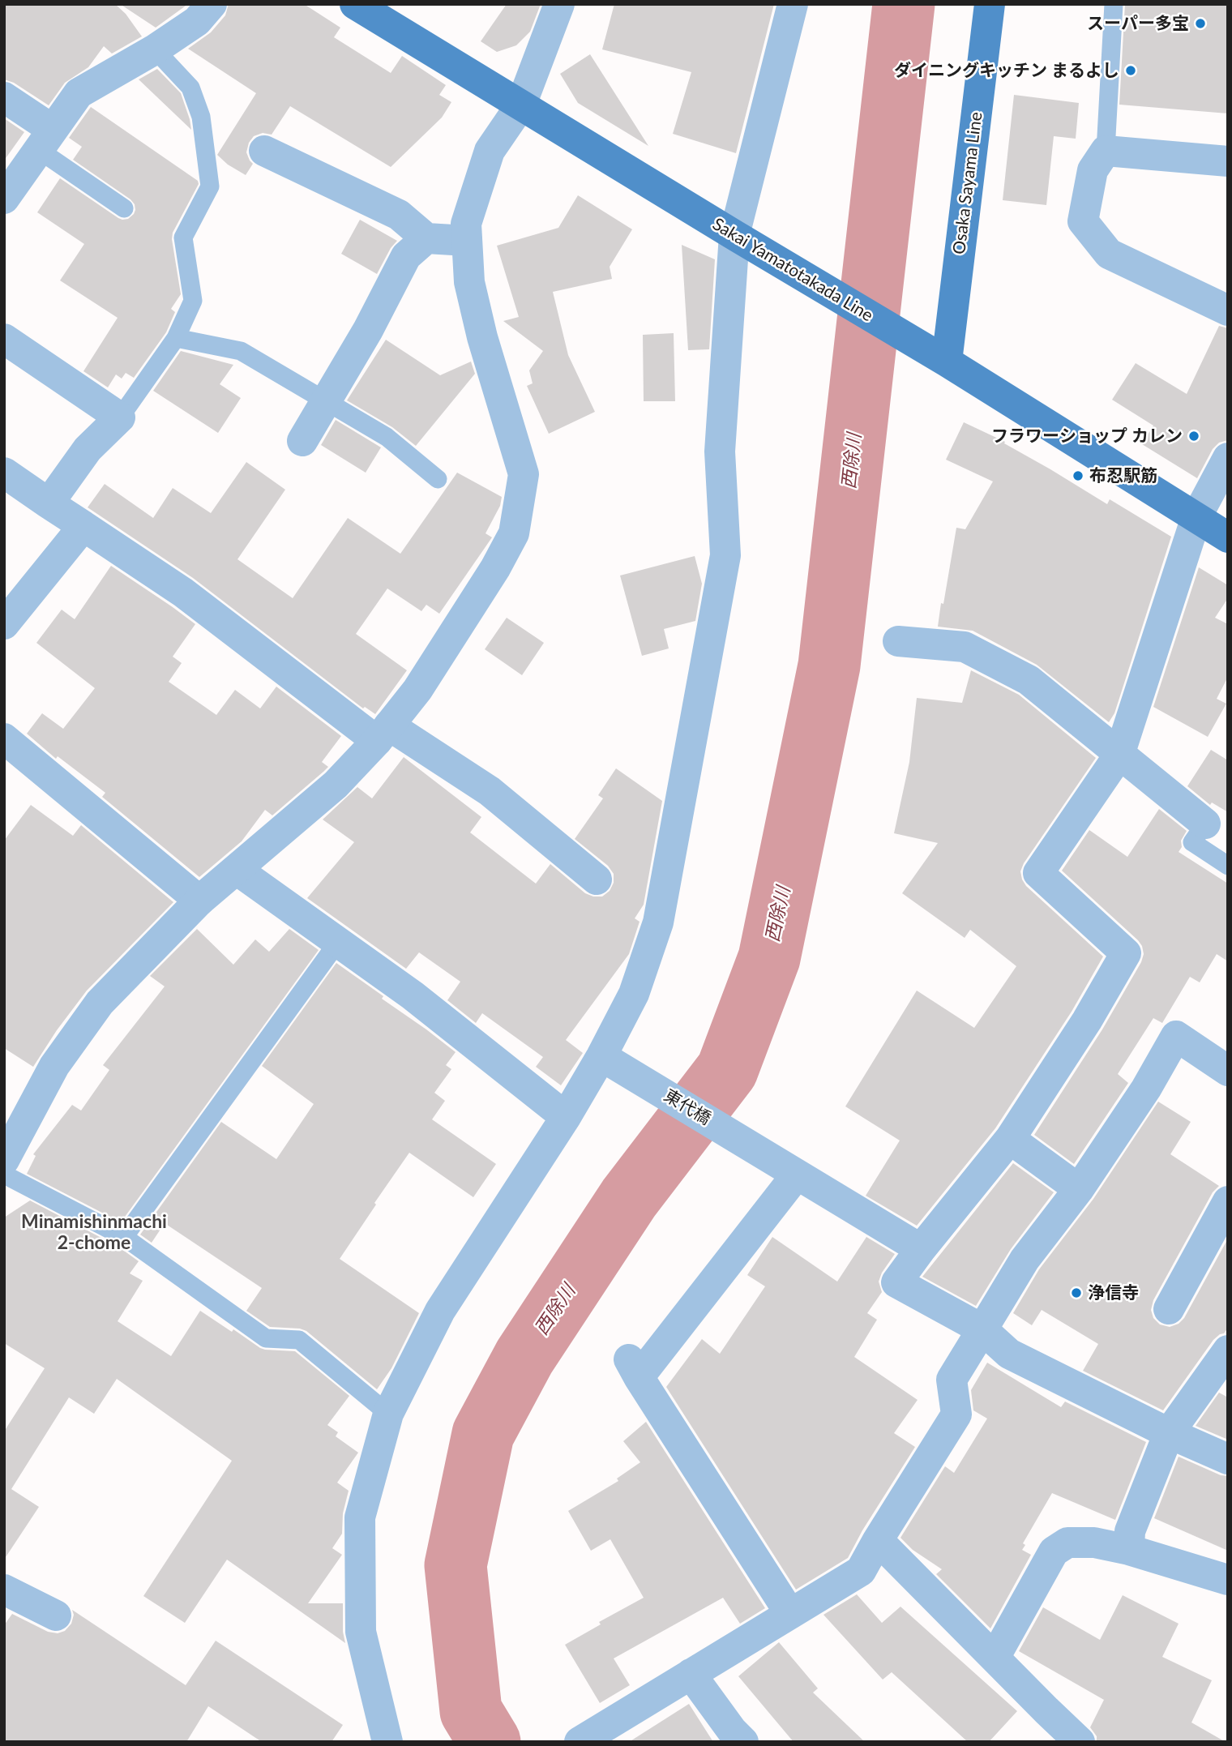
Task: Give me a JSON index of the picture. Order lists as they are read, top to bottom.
{
  "streets": {
    "main road": ["Osaka Sayama Line", "Sakai Yamatotakada Line"],
    "street": ["東代橋"]
  },
  "crossings": [
    ["Osaka Sayama Line", "Sakai Yamatotakada Line"]
  ],
  "districts": ["Minamishinmachi 2-chome"],
  "water": ["西除川"],
  "places": [
    "スーパー多宝",
    "ダイニングキッチン まるよし",
    "フラワーショップ カレン",
    "布忍駅筋",
    "浄信寺"
  ]
}
